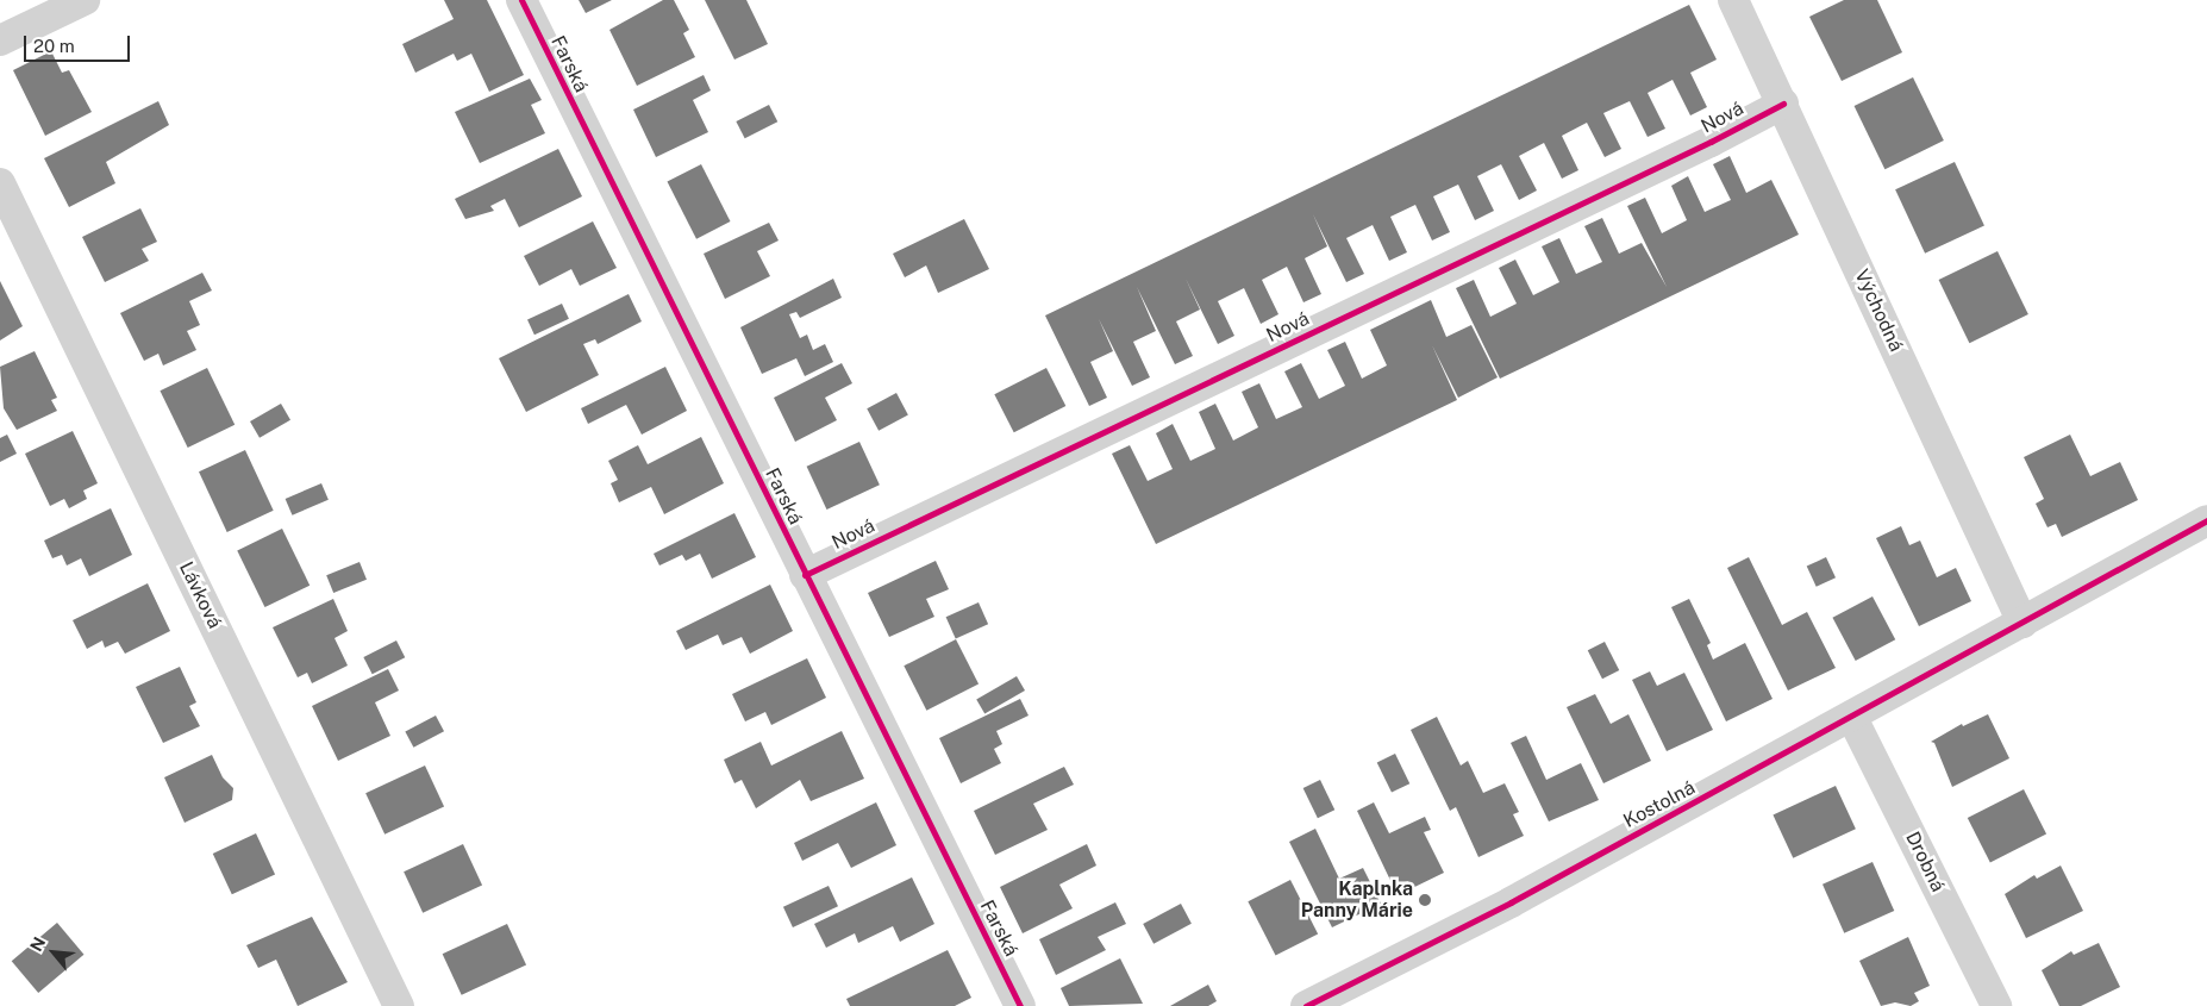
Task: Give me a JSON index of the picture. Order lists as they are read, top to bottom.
{
  "streets": {
    "street": [
      "Farská",
      "Nová",
      "Východná",
      "Lávková",
      "Kostolná",
      "Drobná"
    ]
  },
  "crossings": [
    ["Farská", "Nová"],
    ["Nová", "Východná"],
    ["Východná", "Kostolná"],
    ["Kostolná", "Drobná"]
  ],
  "places": ["Kaplnka Panny Márie"],
  "scale_bar": "20 m",
  "north": "top left"
}
